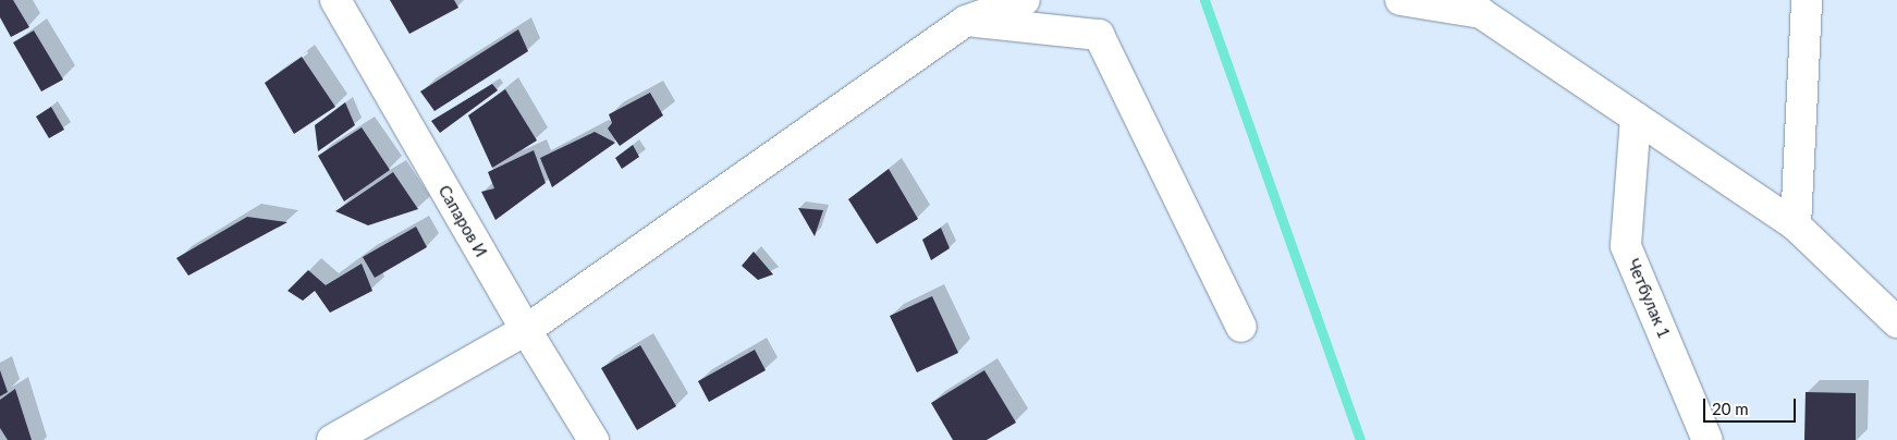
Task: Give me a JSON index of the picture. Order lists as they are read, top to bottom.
{
  "streets": {
    "street": ["Сапаров И", "Четбулак 1"]
  },
  "scale_bar": "20 m"
}
